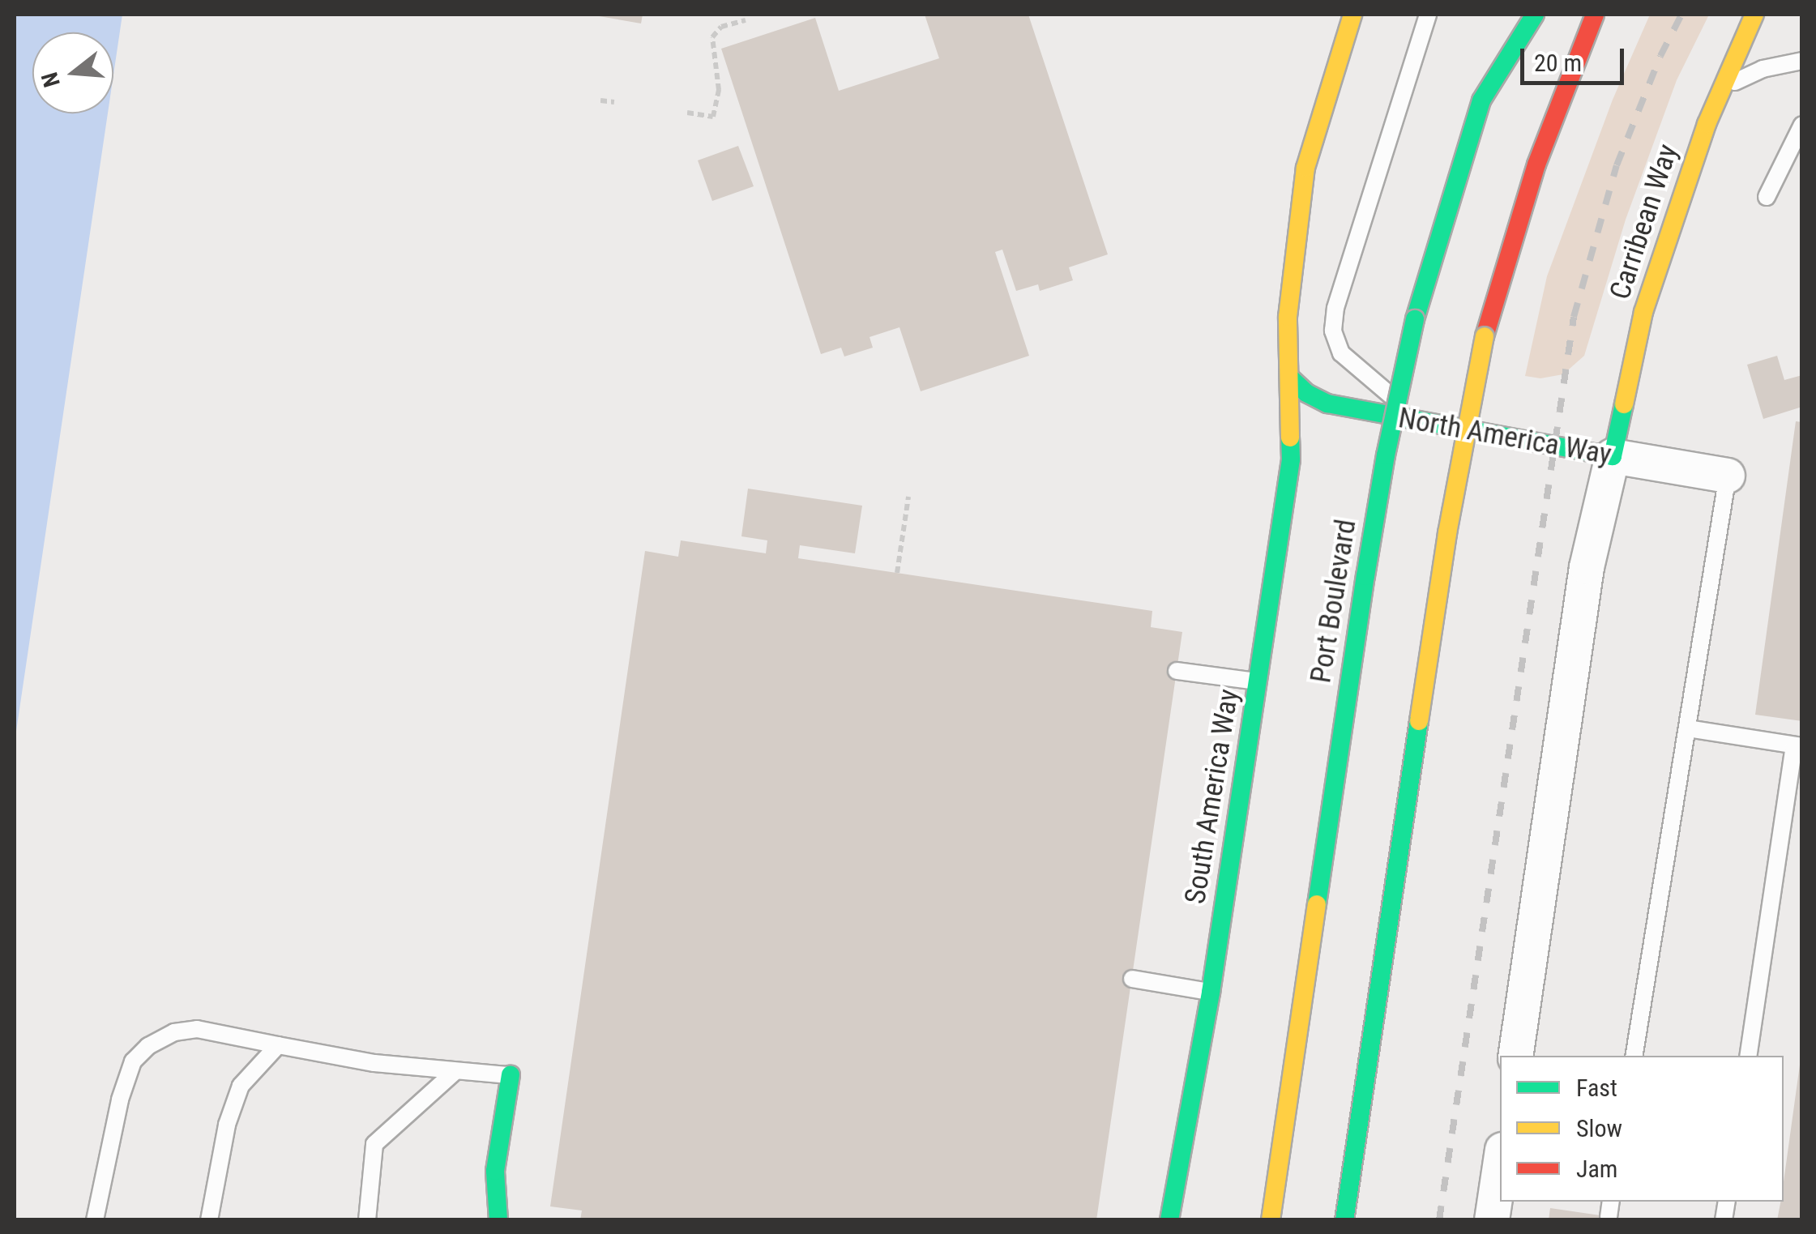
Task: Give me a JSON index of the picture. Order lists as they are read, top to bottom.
{
  "streets": {
    "main road": [
      "Carribean Way",
      "North America Way",
      "Port Boulevard",
      "South America Way"
    ]
  },
  "crossings": [
    ["Carribean Way", "North America Way"],
    ["North America Way", "South America Way"]
  ],
  "legend": ["Fast", "Slow", "Jam"],
  "scale_bar": "20 m",
  "north": "left"
}
